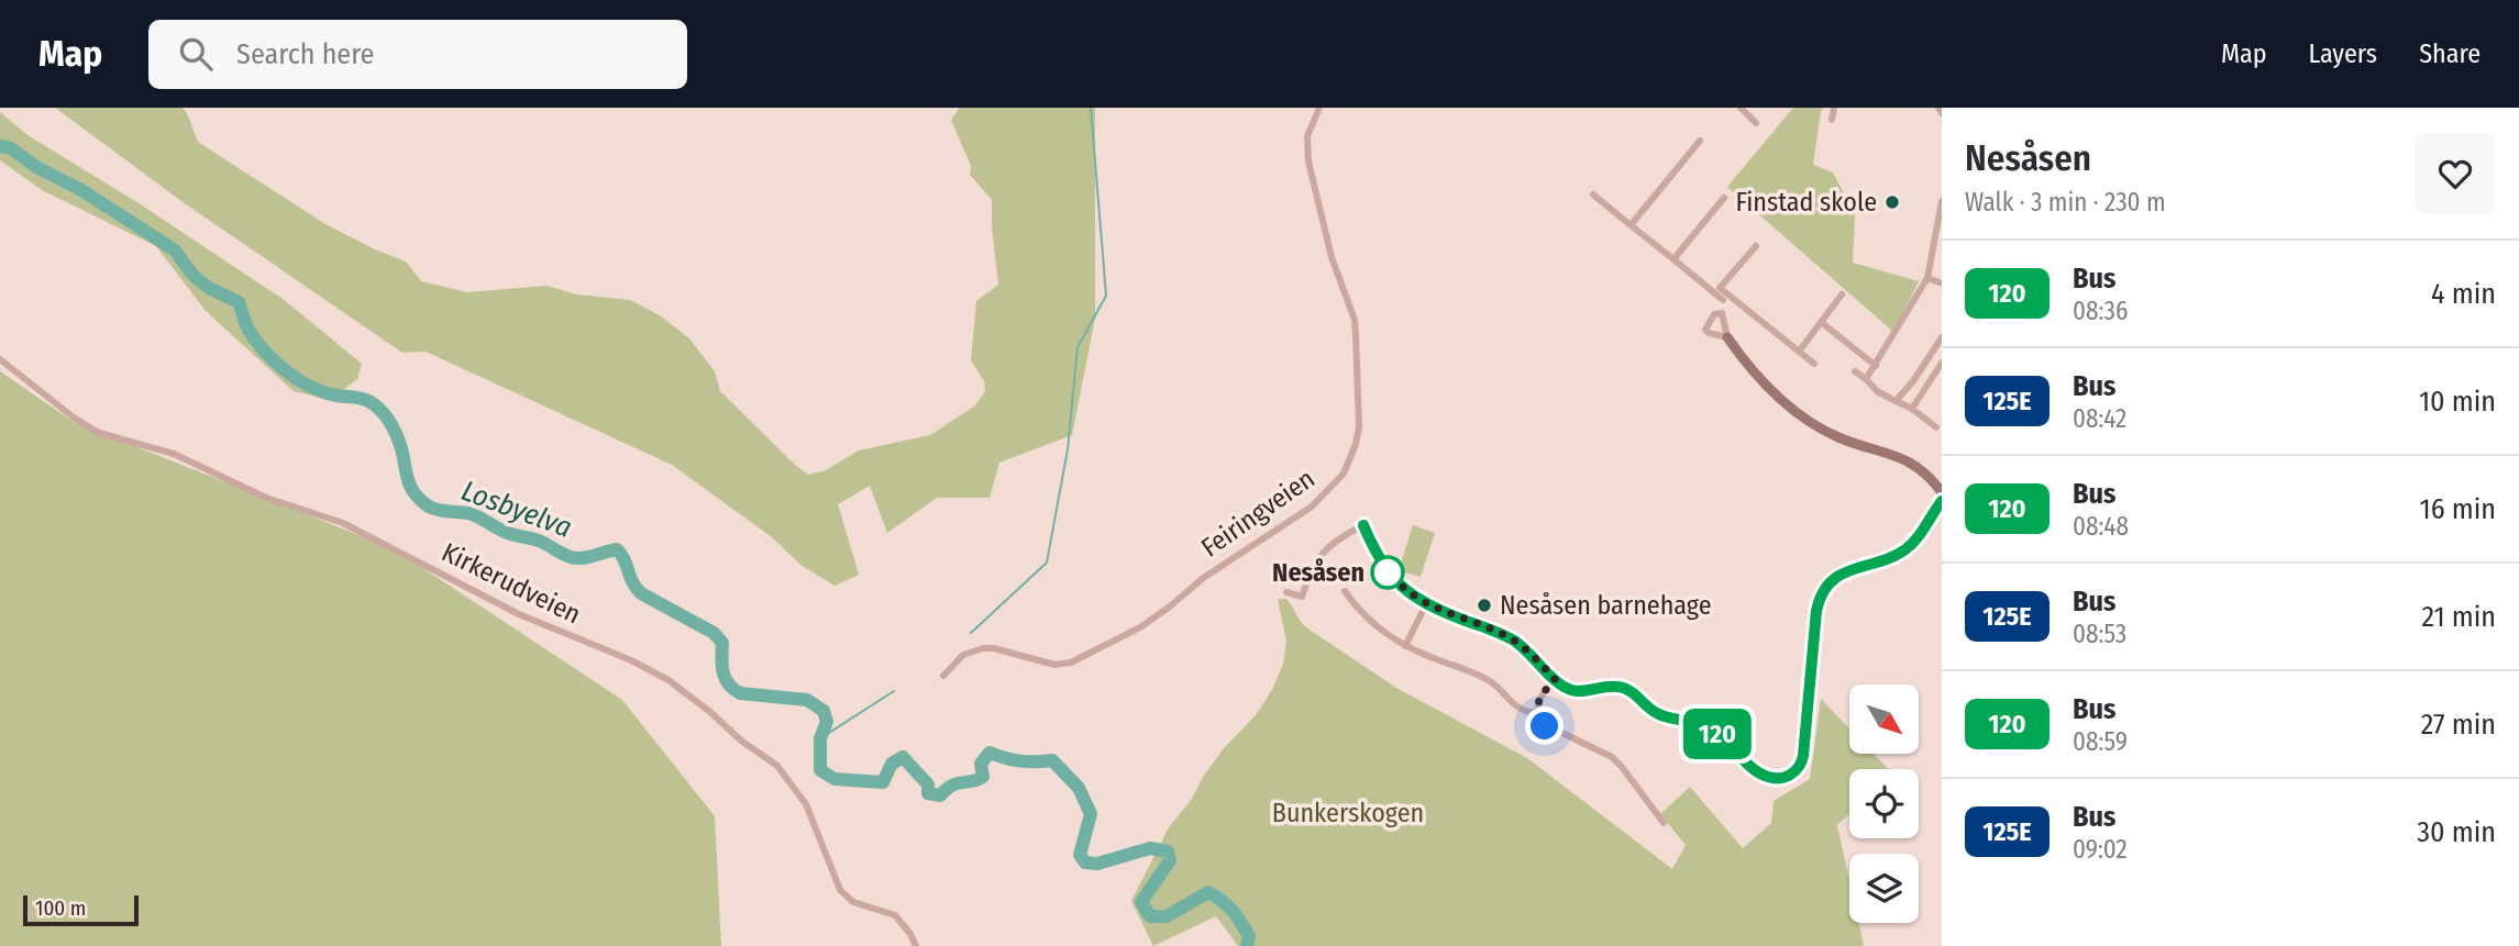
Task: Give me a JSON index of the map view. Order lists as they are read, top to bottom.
{
  "streets": {
    "street": ["Feiringveien", "Kirkerudveien"]
  },
  "water": ["Losbyelva"],
  "parks": ["Bunkerskogen"],
  "places": ["Finstad skole", "Nesåsen", "Nesåsen barnehage"],
  "lines": ["bus line 120"],
  "scale_bar": "100 m",
  "north": "bottom right",
  "page": {
    "header": "Map",
    "search": "Search here",
    "nav": ["Map", "Layers", "Share"],
    "on_map": "120",
    "heading": ["Nesåsen", "Walk · 3 min · 230 m"],
    "list": [
      {
        "mark": "120",
        "name": "Bus",
        "note": "08:36",
        "value": "4 min"
      },
      {
        "mark": "125E",
        "name": "Bus",
        "note": "08:42",
        "value": "10 min"
      },
      {
        "mark": "120",
        "name": "Bus",
        "note": "08:48",
        "value": "16 min"
      },
      {
        "mark": "125E",
        "name": "Bus",
        "note": "08:53",
        "value": "21 min"
      },
      {
        "mark": "120",
        "name": "Bus",
        "note": "08:59",
        "value": "27 min"
      },
      {
        "mark": "125E",
        "name": "Bus",
        "note": "09:02",
        "value": "30 min"
      }
    ],
    "scale": "100 m"
  }
}
